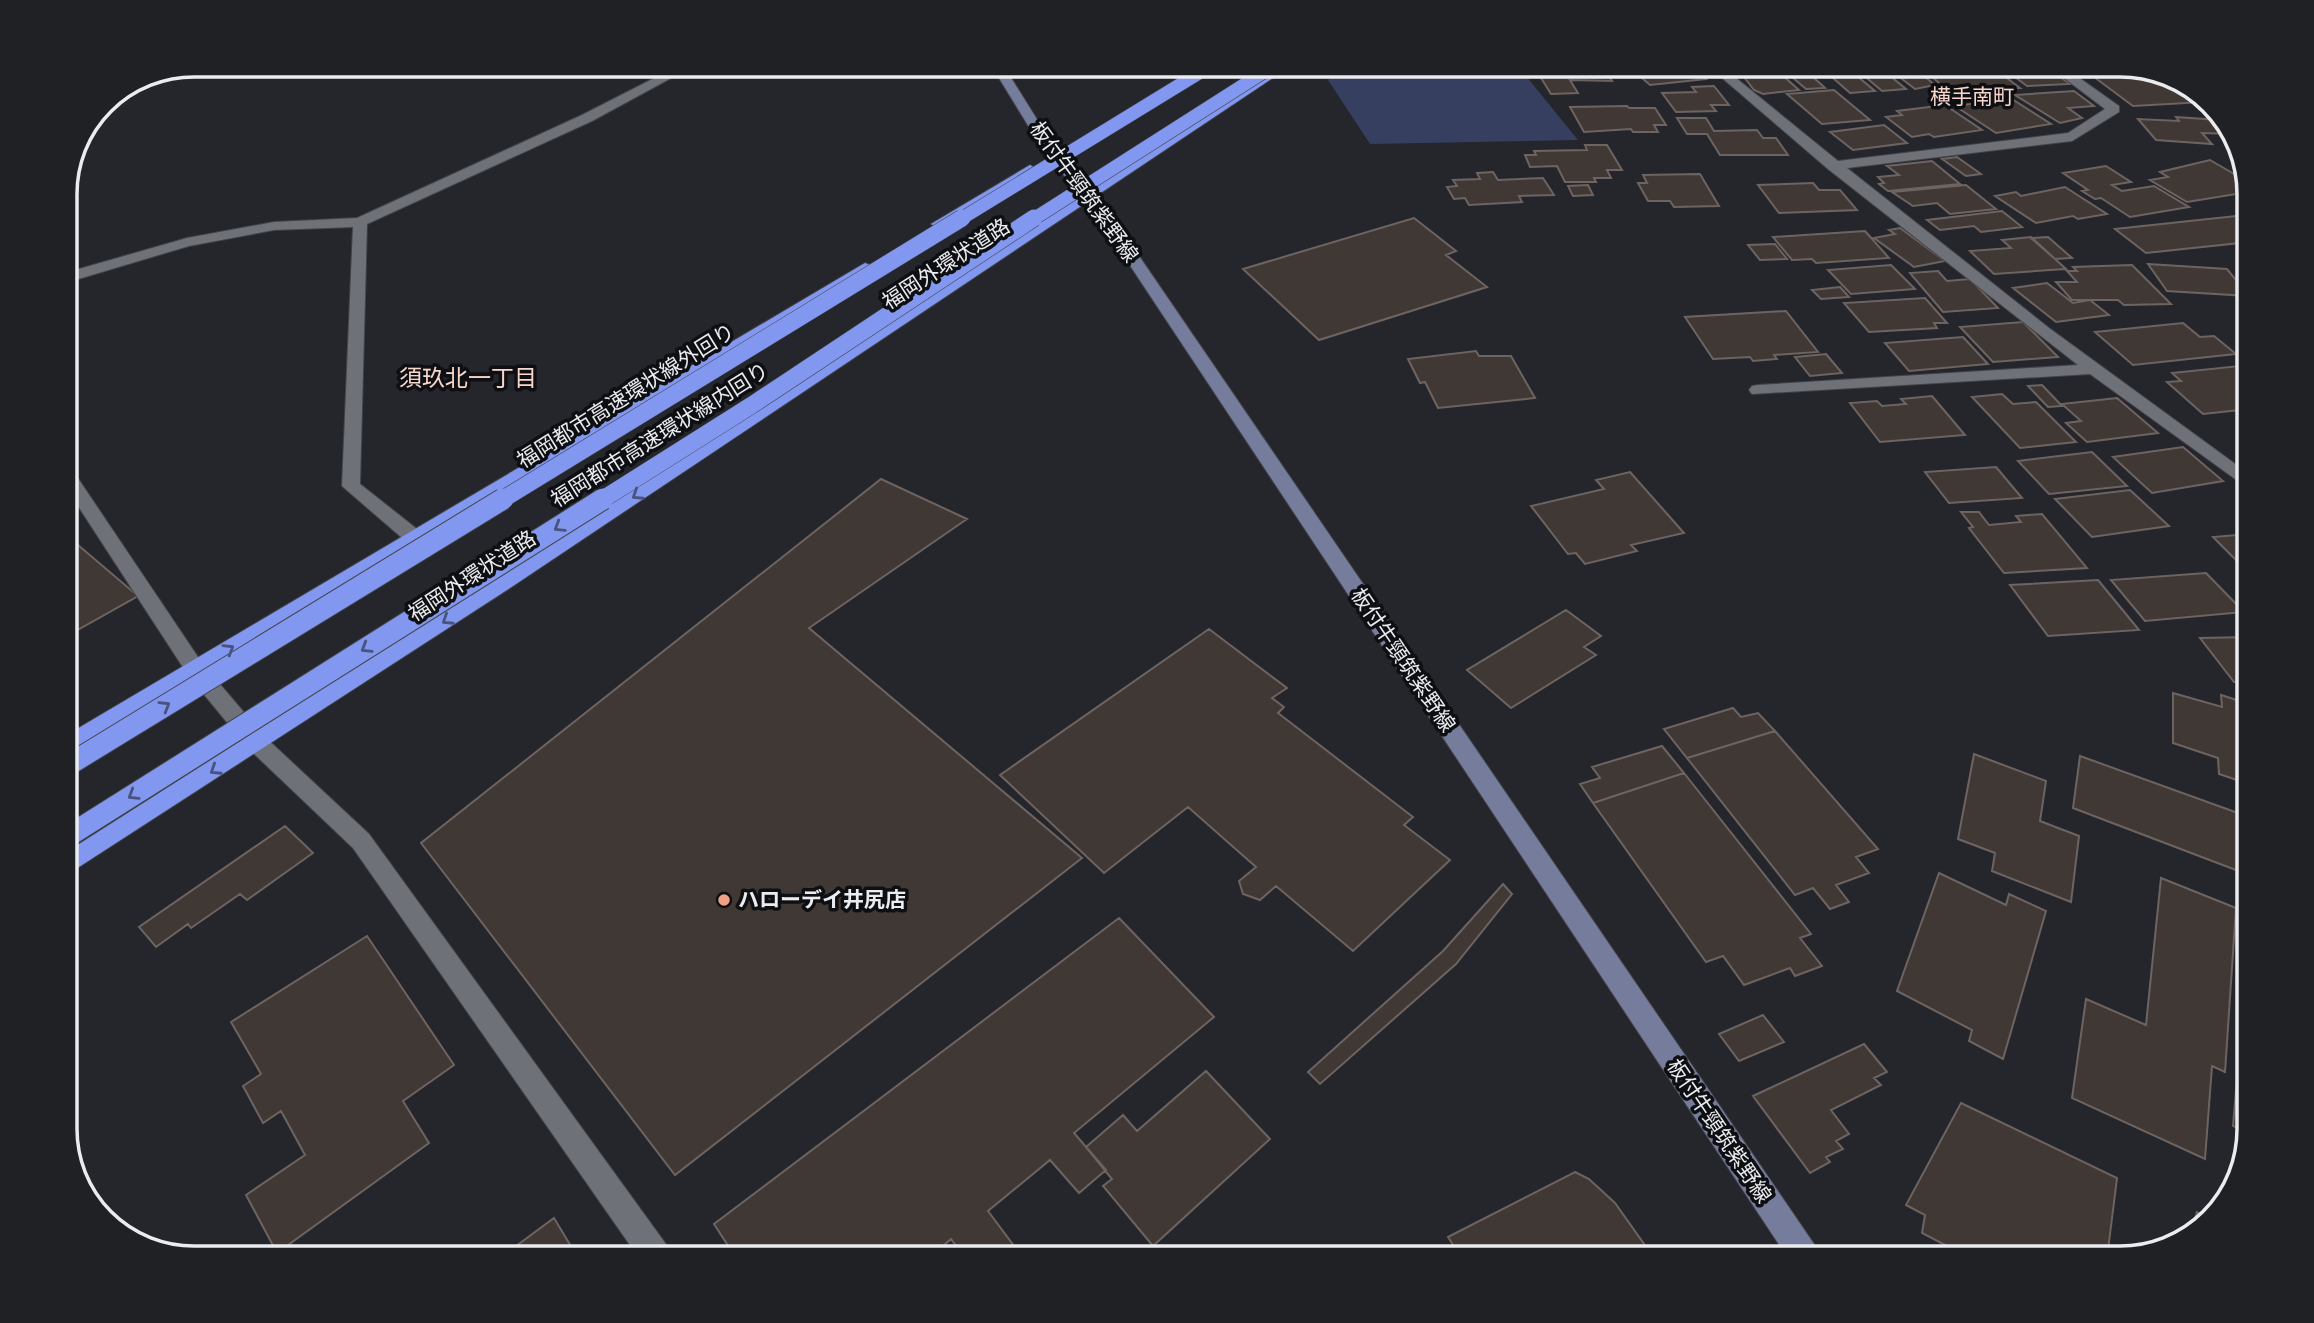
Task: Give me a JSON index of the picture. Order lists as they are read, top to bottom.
{
  "streets": {
    "highway": ["福岡外環状道路", "福岡都市高速環状線外回り", "福岡都市高速環状線内回り"],
    "main road": ["板付牛頸筑紫野線"]
  },
  "crossings": [
    ["板付牛頸筑紫野線", "福岡外環状道路"]
  ],
  "one_way": ["福岡都市高速環状線外回り", "福岡都市高速環状線内回り"],
  "districts": ["横手南町", "須玖北一丁目"],
  "places": ["ハローデイ井尻店"]
}
